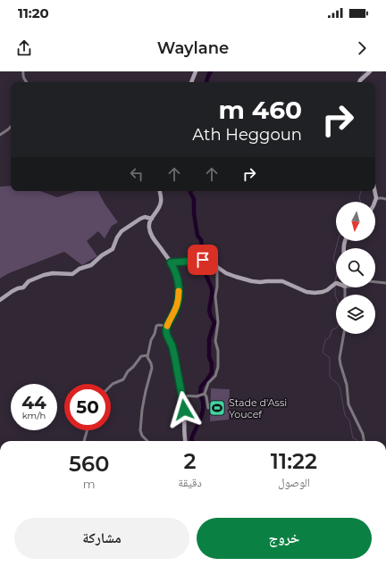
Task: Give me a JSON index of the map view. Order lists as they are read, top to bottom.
{
  "places": {
    "sports": ["Stade d'Assi Youcef"]
  },
  "north": "bottom",
  "page": {
    "status": "11:20",
    "header": "Waylane",
    "turn": ["460 m", "Ath Heggoun"],
    "speed": "44 km/h",
    "limit": "50",
    "eta": [
      "11:22",
      "الوصول",
      "2",
      "دقيقة",
      "560",
      "m"
    ],
    "buttons": ["خروج", "مشاركة"]
  }
}
